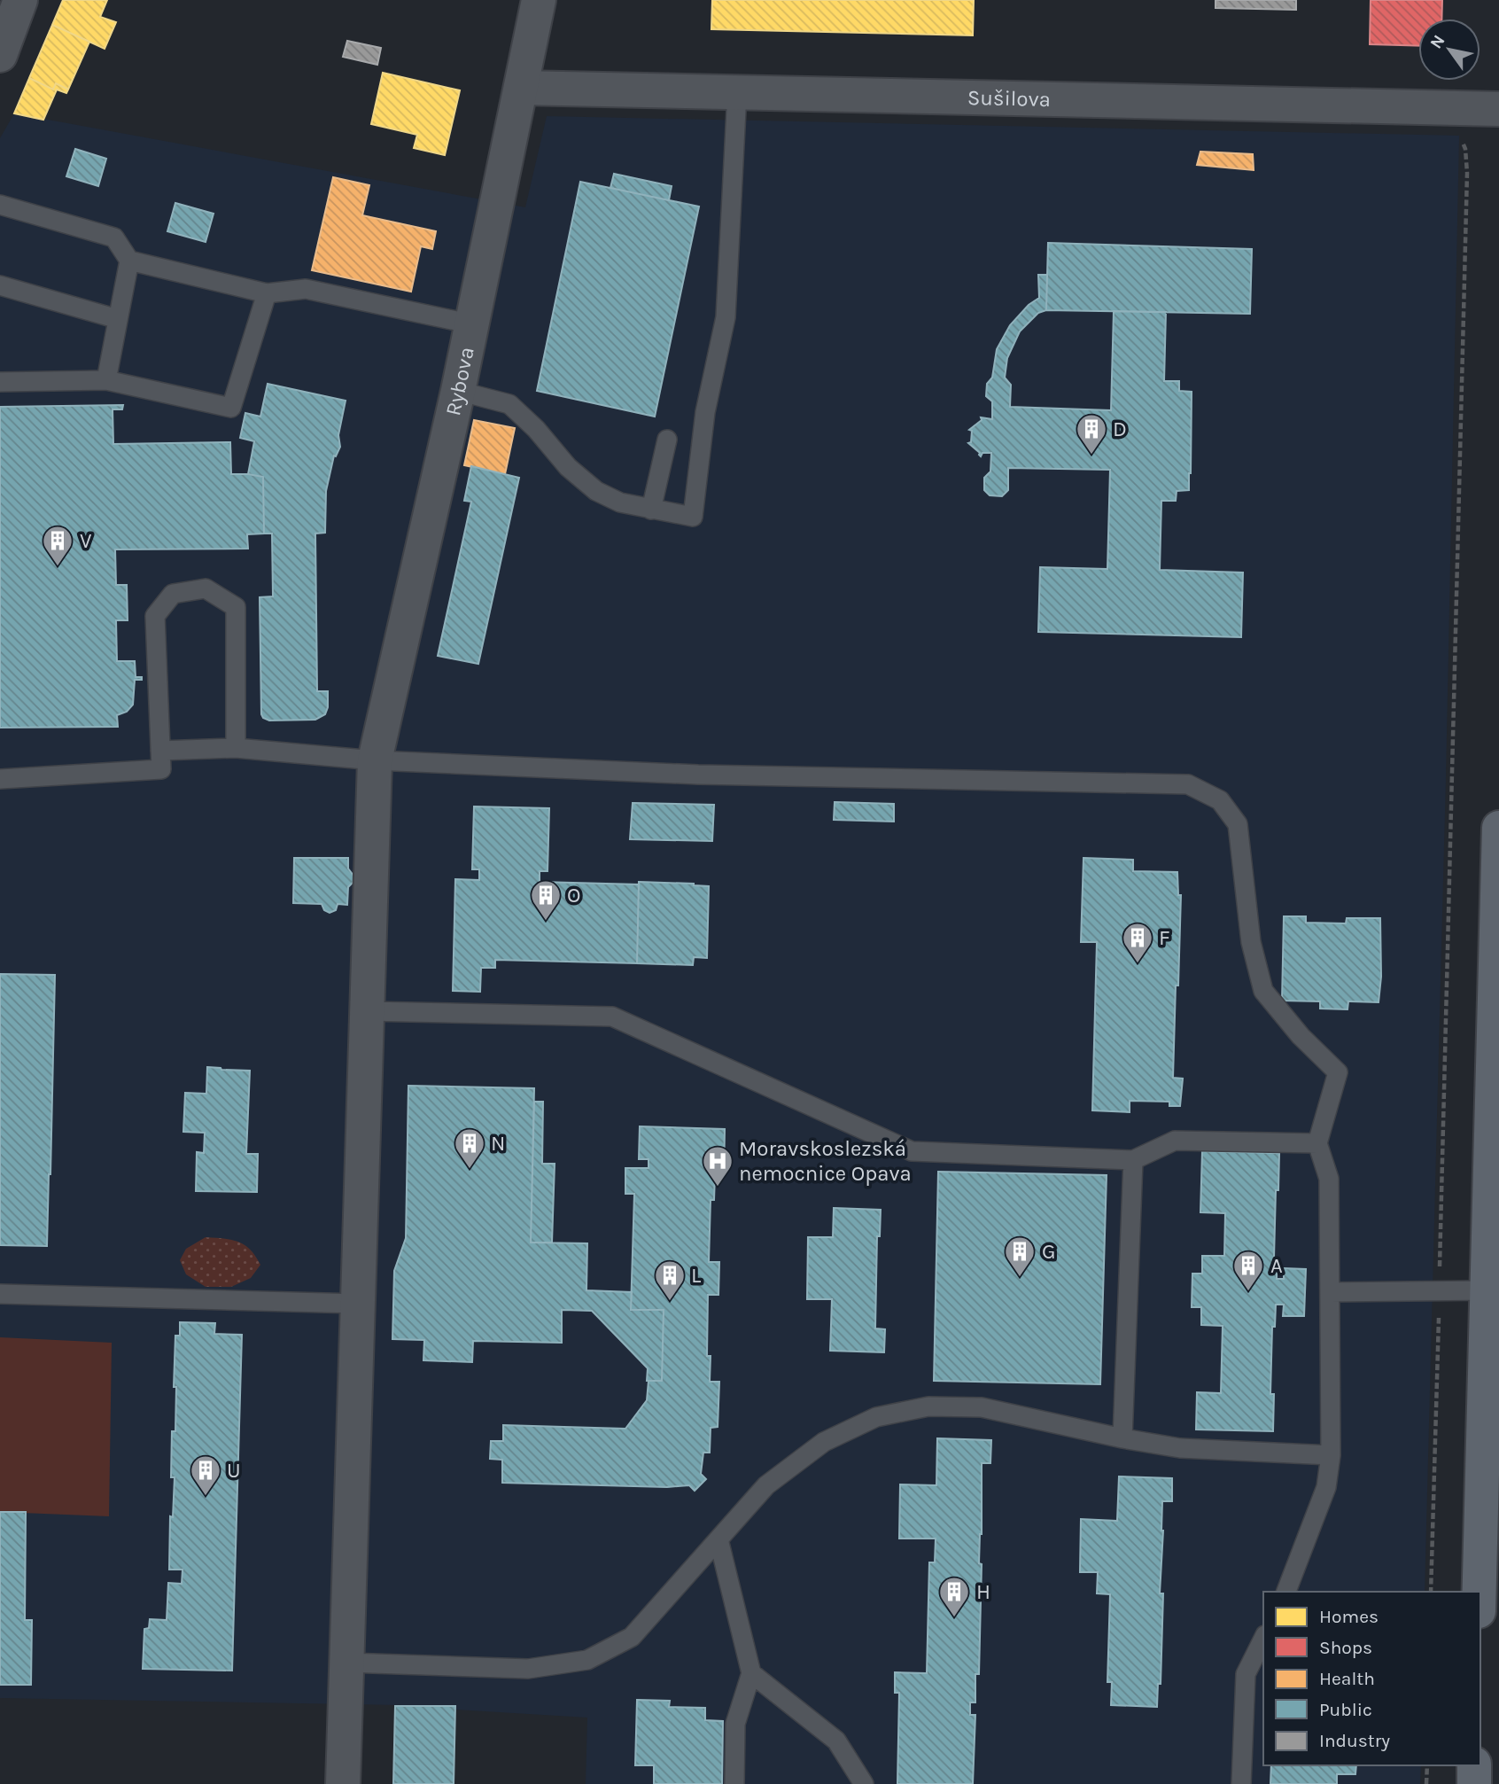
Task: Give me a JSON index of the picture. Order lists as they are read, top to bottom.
{
  "streets": {
    "street": ["Sušilova", "Rybova"]
  },
  "crossings": [
    ["Sušilova", "Rybova"]
  ],
  "places": {
    "building": [
      "D",
      "V",
      "O",
      "F",
      "N",
      "G",
      "A",
      "L",
      "U",
      "H"
    ],
    "hospital": ["Moravskoslezská nemocnice Opava"]
  },
  "legend": [
    "Homes",
    "Shops",
    "Health",
    "Public",
    "Industry"
  ],
  "north": "top left"
}
